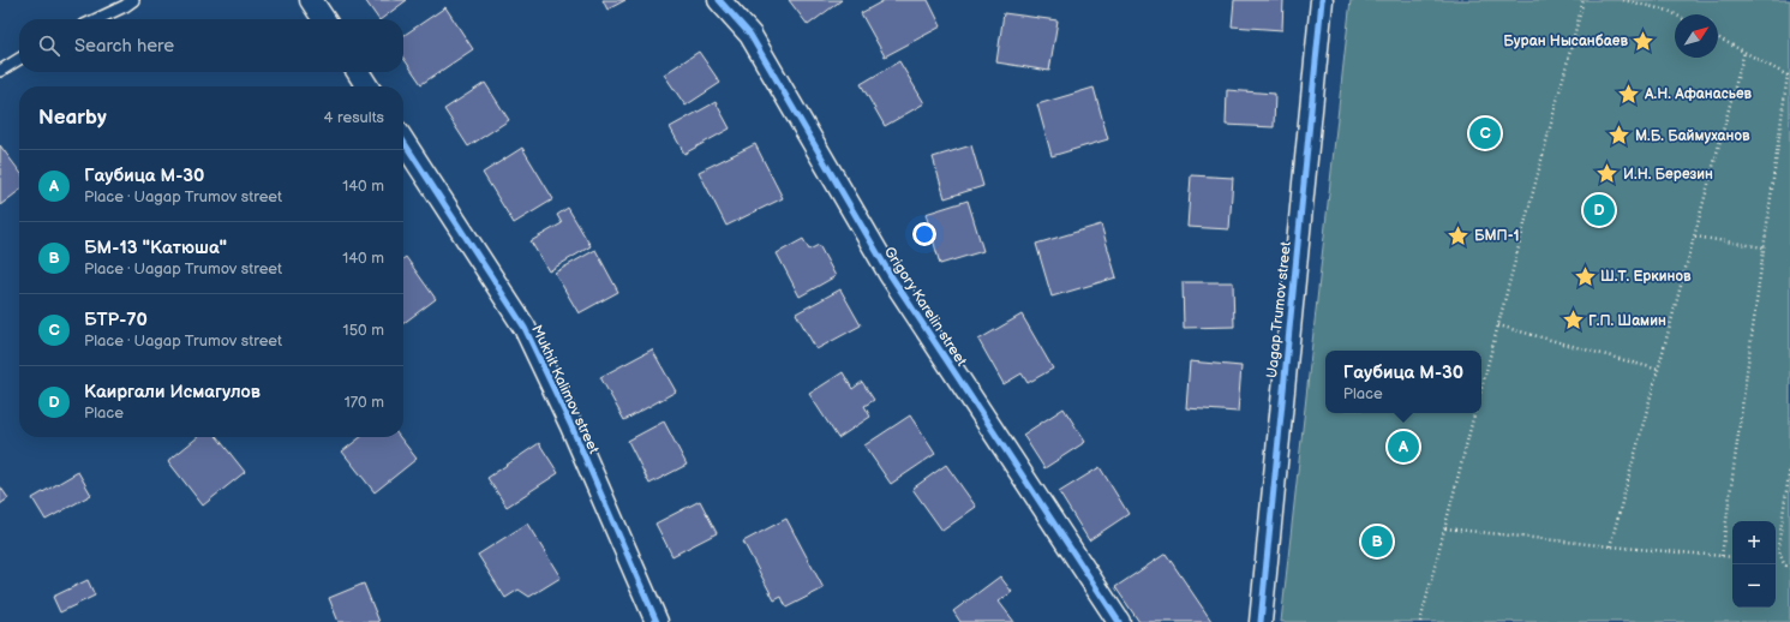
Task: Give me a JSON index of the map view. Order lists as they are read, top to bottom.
{
  "streets": {
    "street": ["Grigory Karelin street", "Uagap Trumov street", "Mukhit Kalimov street"]
  },
  "places": {
    "place": [
      "Буран Нысанбаев",
      "А.Н. Афанасьев",
      "М.Б. Баймуханов",
      "И.Н. Березин",
      "БМП-1",
      "Ш.Т. Еркинов",
      "Г.П. Шамин"
    ]
  },
  "north": "top right",
  "page": {
    "search": "Search here",
    "heading": ["Nearby", "4 results"],
    "pins": [
      "C",
      "D",
      "A",
      "B"
    ],
    "list": [
      {
        "mark": "A",
        "name": "Гаубица М-30",
        "note": "Place · Uagap Trumov street",
        "value": "140 m"
      },
      {
        "mark": "B",
        "name": "БМ-13 \"Катюша\"",
        "note": "Place · Uagap Trumov street",
        "value": "140 m"
      },
      {
        "mark": "C",
        "name": "БТР-70",
        "note": "Place · Uagap Trumov street",
        "value": "150 m"
      },
      {
        "mark": "D",
        "name": "Каиргали Исмагулов",
        "note": "Place",
        "value": "170 m"
      }
    ],
    "popup": ["Гаубица М-30", "Place"],
    "map_buttons": ["+", "−"]
  }
}
